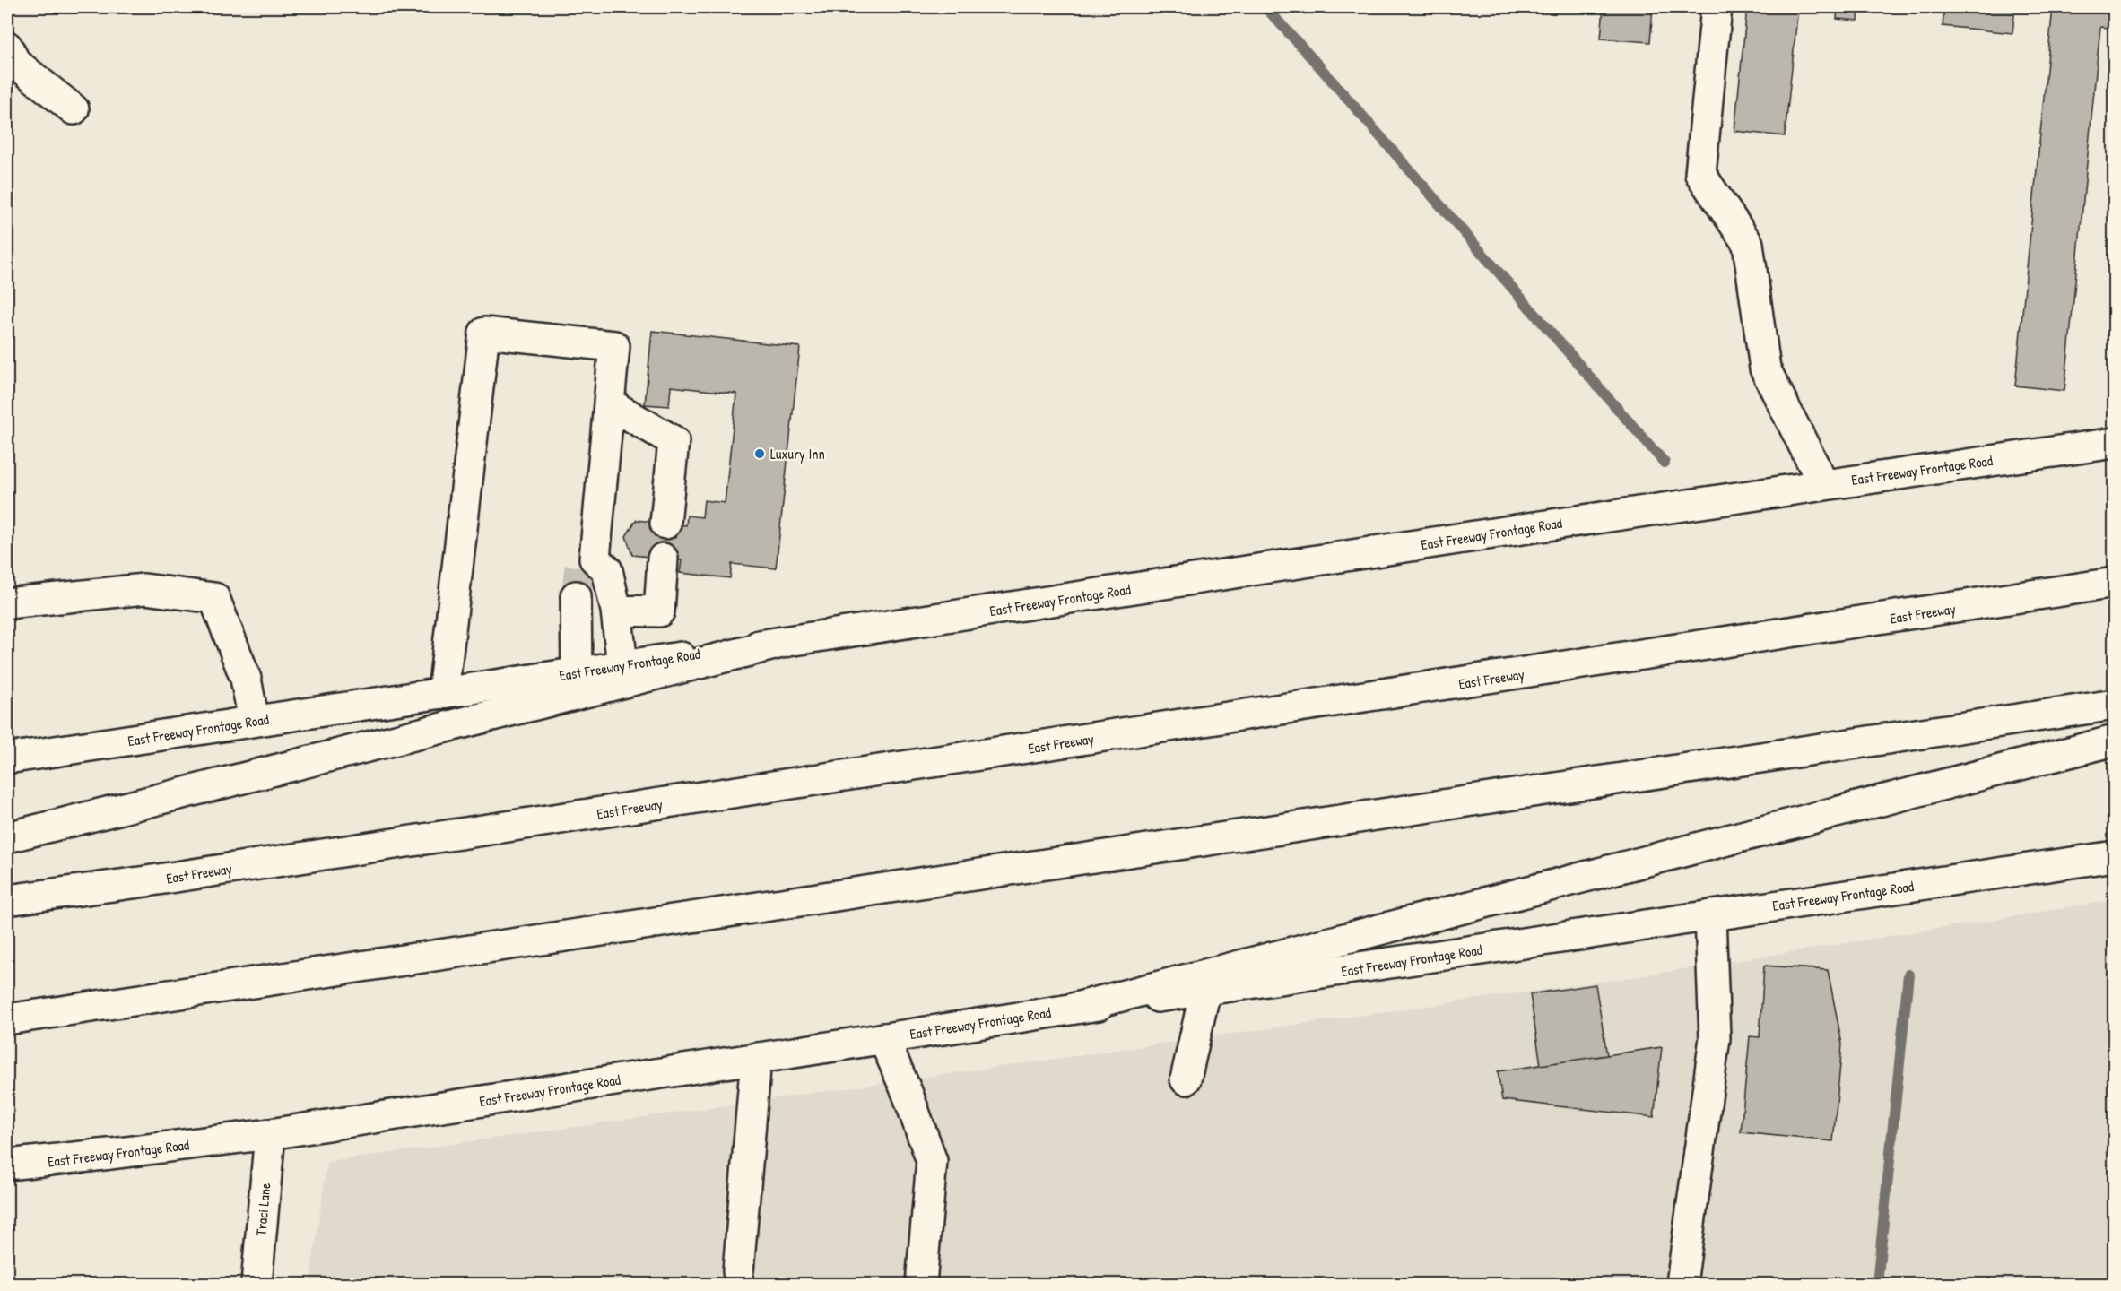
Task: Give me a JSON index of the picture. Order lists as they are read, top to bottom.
{
  "streets": {
    "main road": ["East Freeway Frontage Road", "East Freeway", "Traci Lane"]
  },
  "crossings": [
    ["East Freeway Frontage Road", "Traci Lane"]
  ],
  "places": ["Luxury Inn"]
}
